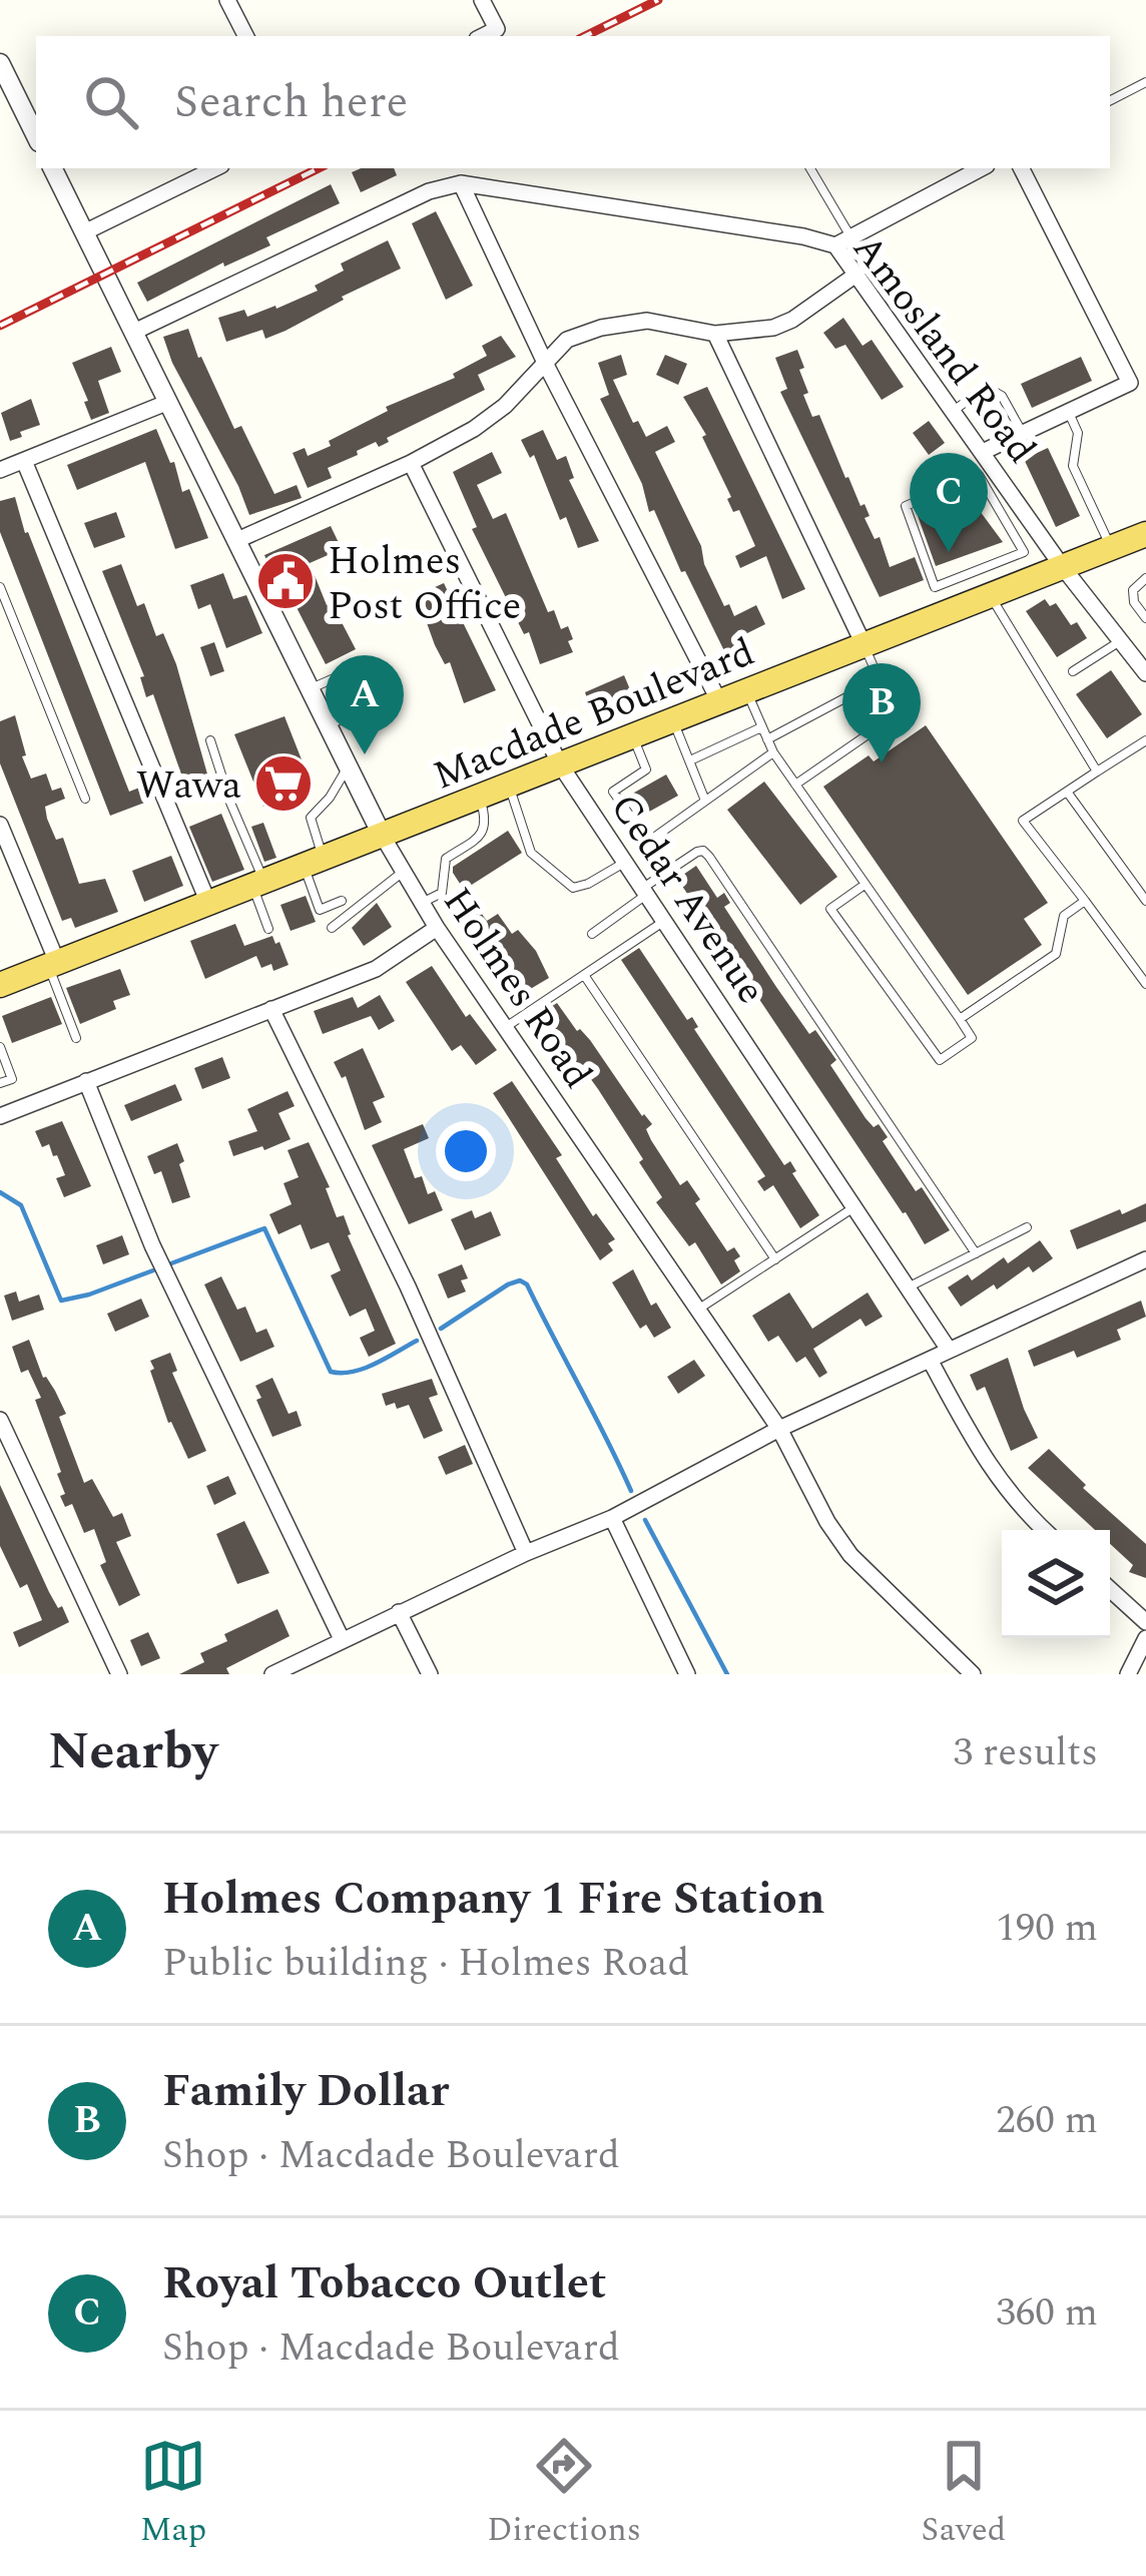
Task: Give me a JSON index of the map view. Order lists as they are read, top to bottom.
{
  "streets": {
    "main road": ["Macdade Boulevard"],
    "street": ["Amosland Road", "Cedar Avenue", "Holmes Road"]
  },
  "crossings": [
    ["Amosland Road", "Macdade Boulevard"],
    ["Amosland Road", "Holmes Road"],
    ["Macdade Boulevard", "Cedar Avenue"],
    ["Macdade Boulevard", "Holmes Road"]
  ],
  "places": {
    "public building": ["Holmes Post Office"],
    "supermarket": ["Wawa"]
  },
  "page": {
    "search": "Search here",
    "pins": ["C", "A", "B"],
    "heading": ["Nearby", "3 results"],
    "list": [
      {
        "mark": "A",
        "name": "Holmes Company 1 Fire Station",
        "note": "Public building · Holmes Road",
        "value": "190 m"
      },
      {
        "mark": "B",
        "name": "Family Dollar",
        "note": "Shop · Macdade Boulevard",
        "value": "260 m"
      },
      {
        "mark": "C",
        "name": "Royal Tobacco Outlet",
        "note": "Shop · Macdade Boulevard",
        "value": "360 m"
      }
    ],
    "nav": ["Map", "Directions", "Saved"]
  }
}
